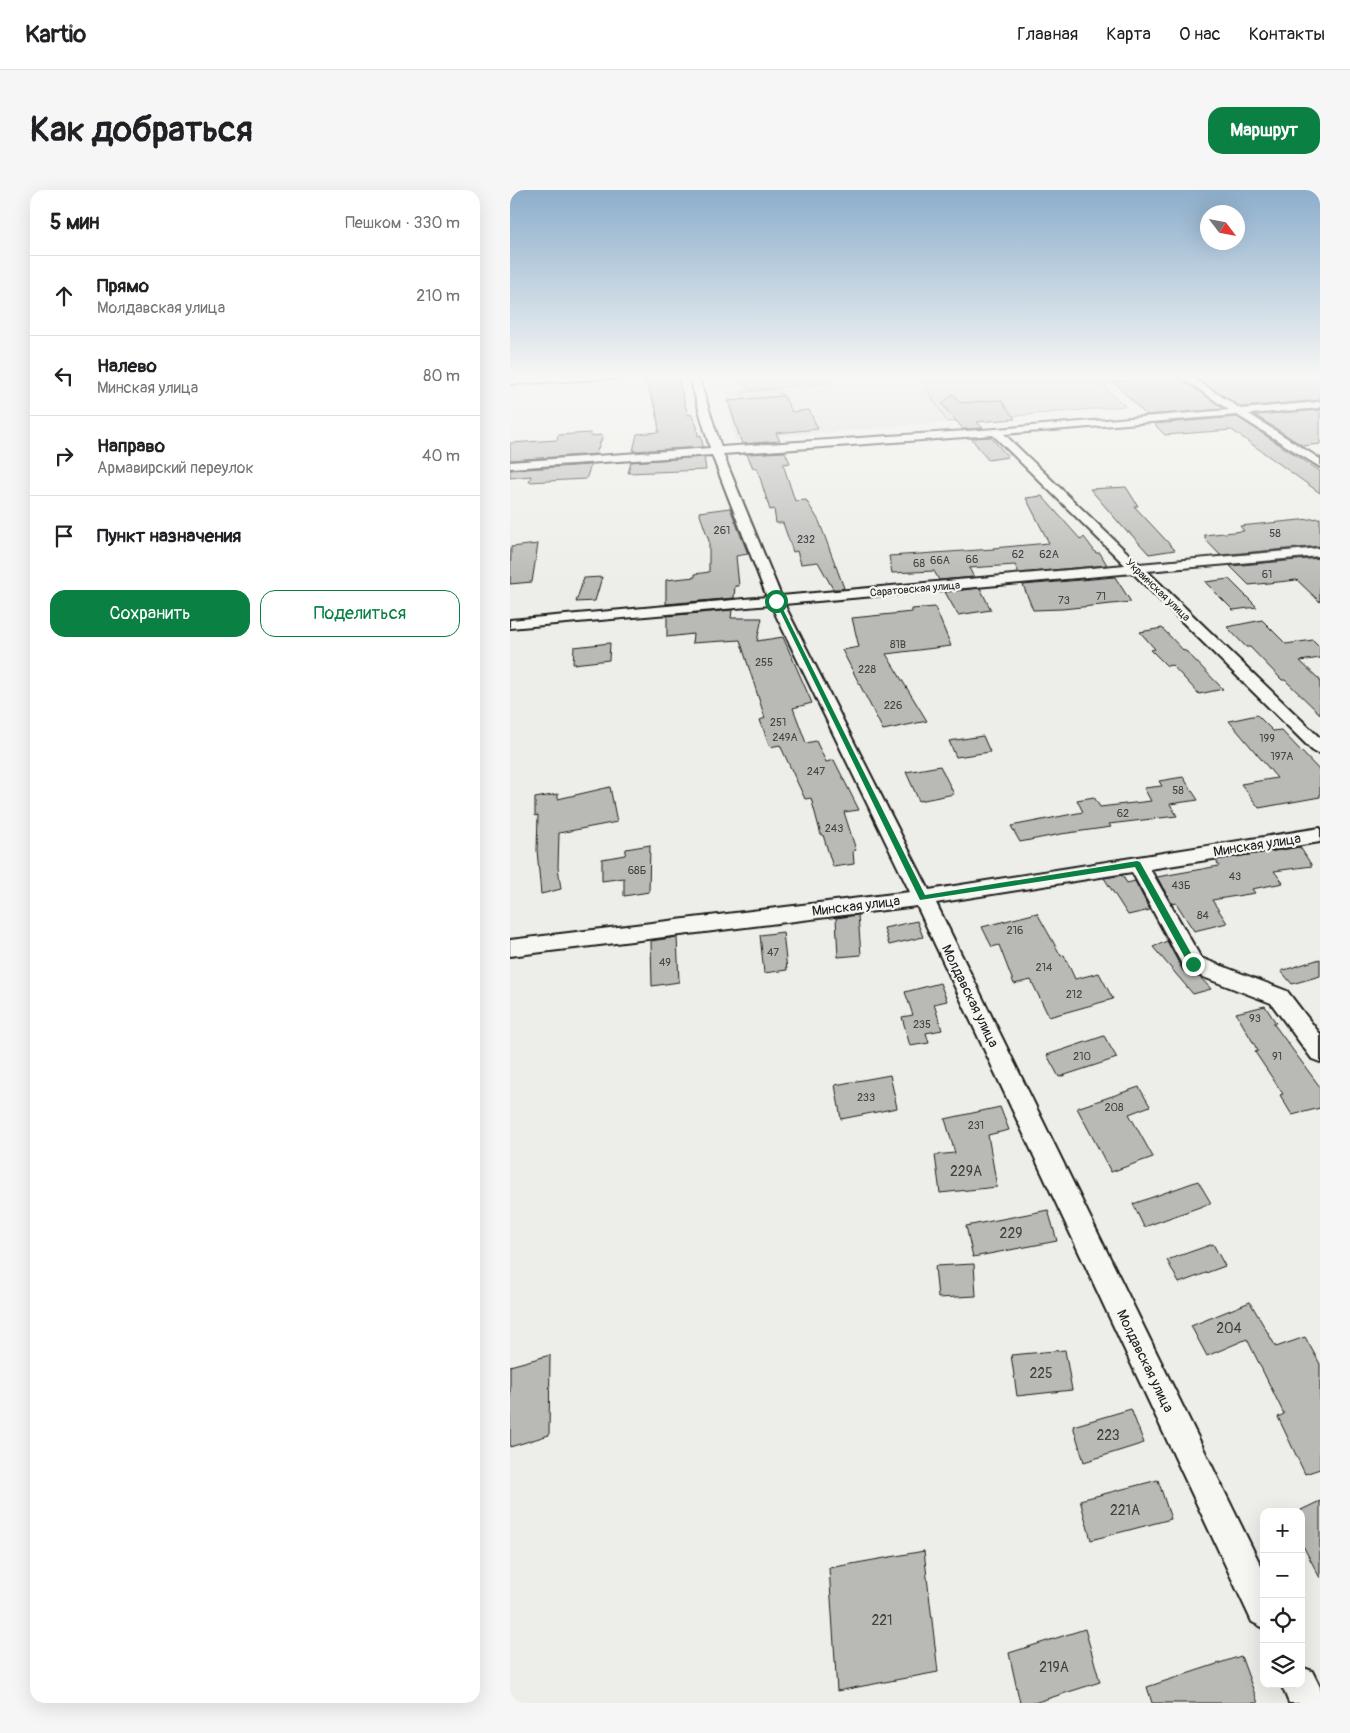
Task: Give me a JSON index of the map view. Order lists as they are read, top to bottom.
{
  "streets": {
    "street": [
      "Саратовская улица",
      "Украинская улица",
      "Минская улица",
      "Молдавская улица"
    ]
  },
  "crossings": [
    ["Саратовская улица", "Украинская улица"],
    ["Саратовская улица", "Молдавская улица"],
    ["Минская улица", "Молдавская улица"]
  ],
  "house_numbers": [
    "261",
    "58",
    "232",
    "62",
    "62А",
    "66",
    "66А",
    "68",
    "61",
    "71",
    "73",
    "81В",
    "255",
    "228",
    "226",
    "251",
    "249А",
    "199",
    "197А",
    "247",
    "58",
    "62",
    "243",
    "68Б",
    "43",
    "43Б",
    "84",
    "216",
    "47",
    "49",
    "214",
    "212",
    "93",
    "235",
    "210",
    "91",
    "233",
    "208",
    "231",
    "229А",
    "229",
    "204",
    "225",
    "223",
    "221А",
    "221",
    "219А"
  ],
  "north": "bottom right",
  "page": {
    "header": "Kartio",
    "nav": [
      "Главная",
      "Карта",
      "О нас",
      "Контакты"
    ],
    "buttons": [
      "Маршрут",
      ["Сохранить", "Поделиться"]
    ],
    "title": "Как добраться",
    "heading": ["5 мин", "Пешком · 330 m"],
    "list": [
      ["Прямо", "Молдавская улица", "210 m"],
      ["Налево", "Минская улица", "80 m"],
      ["Направо", "Армавирский переулок", "40 m"],
      "Пункт назначения"
    ],
    "map_buttons": ["+", "−"]
  }
}
